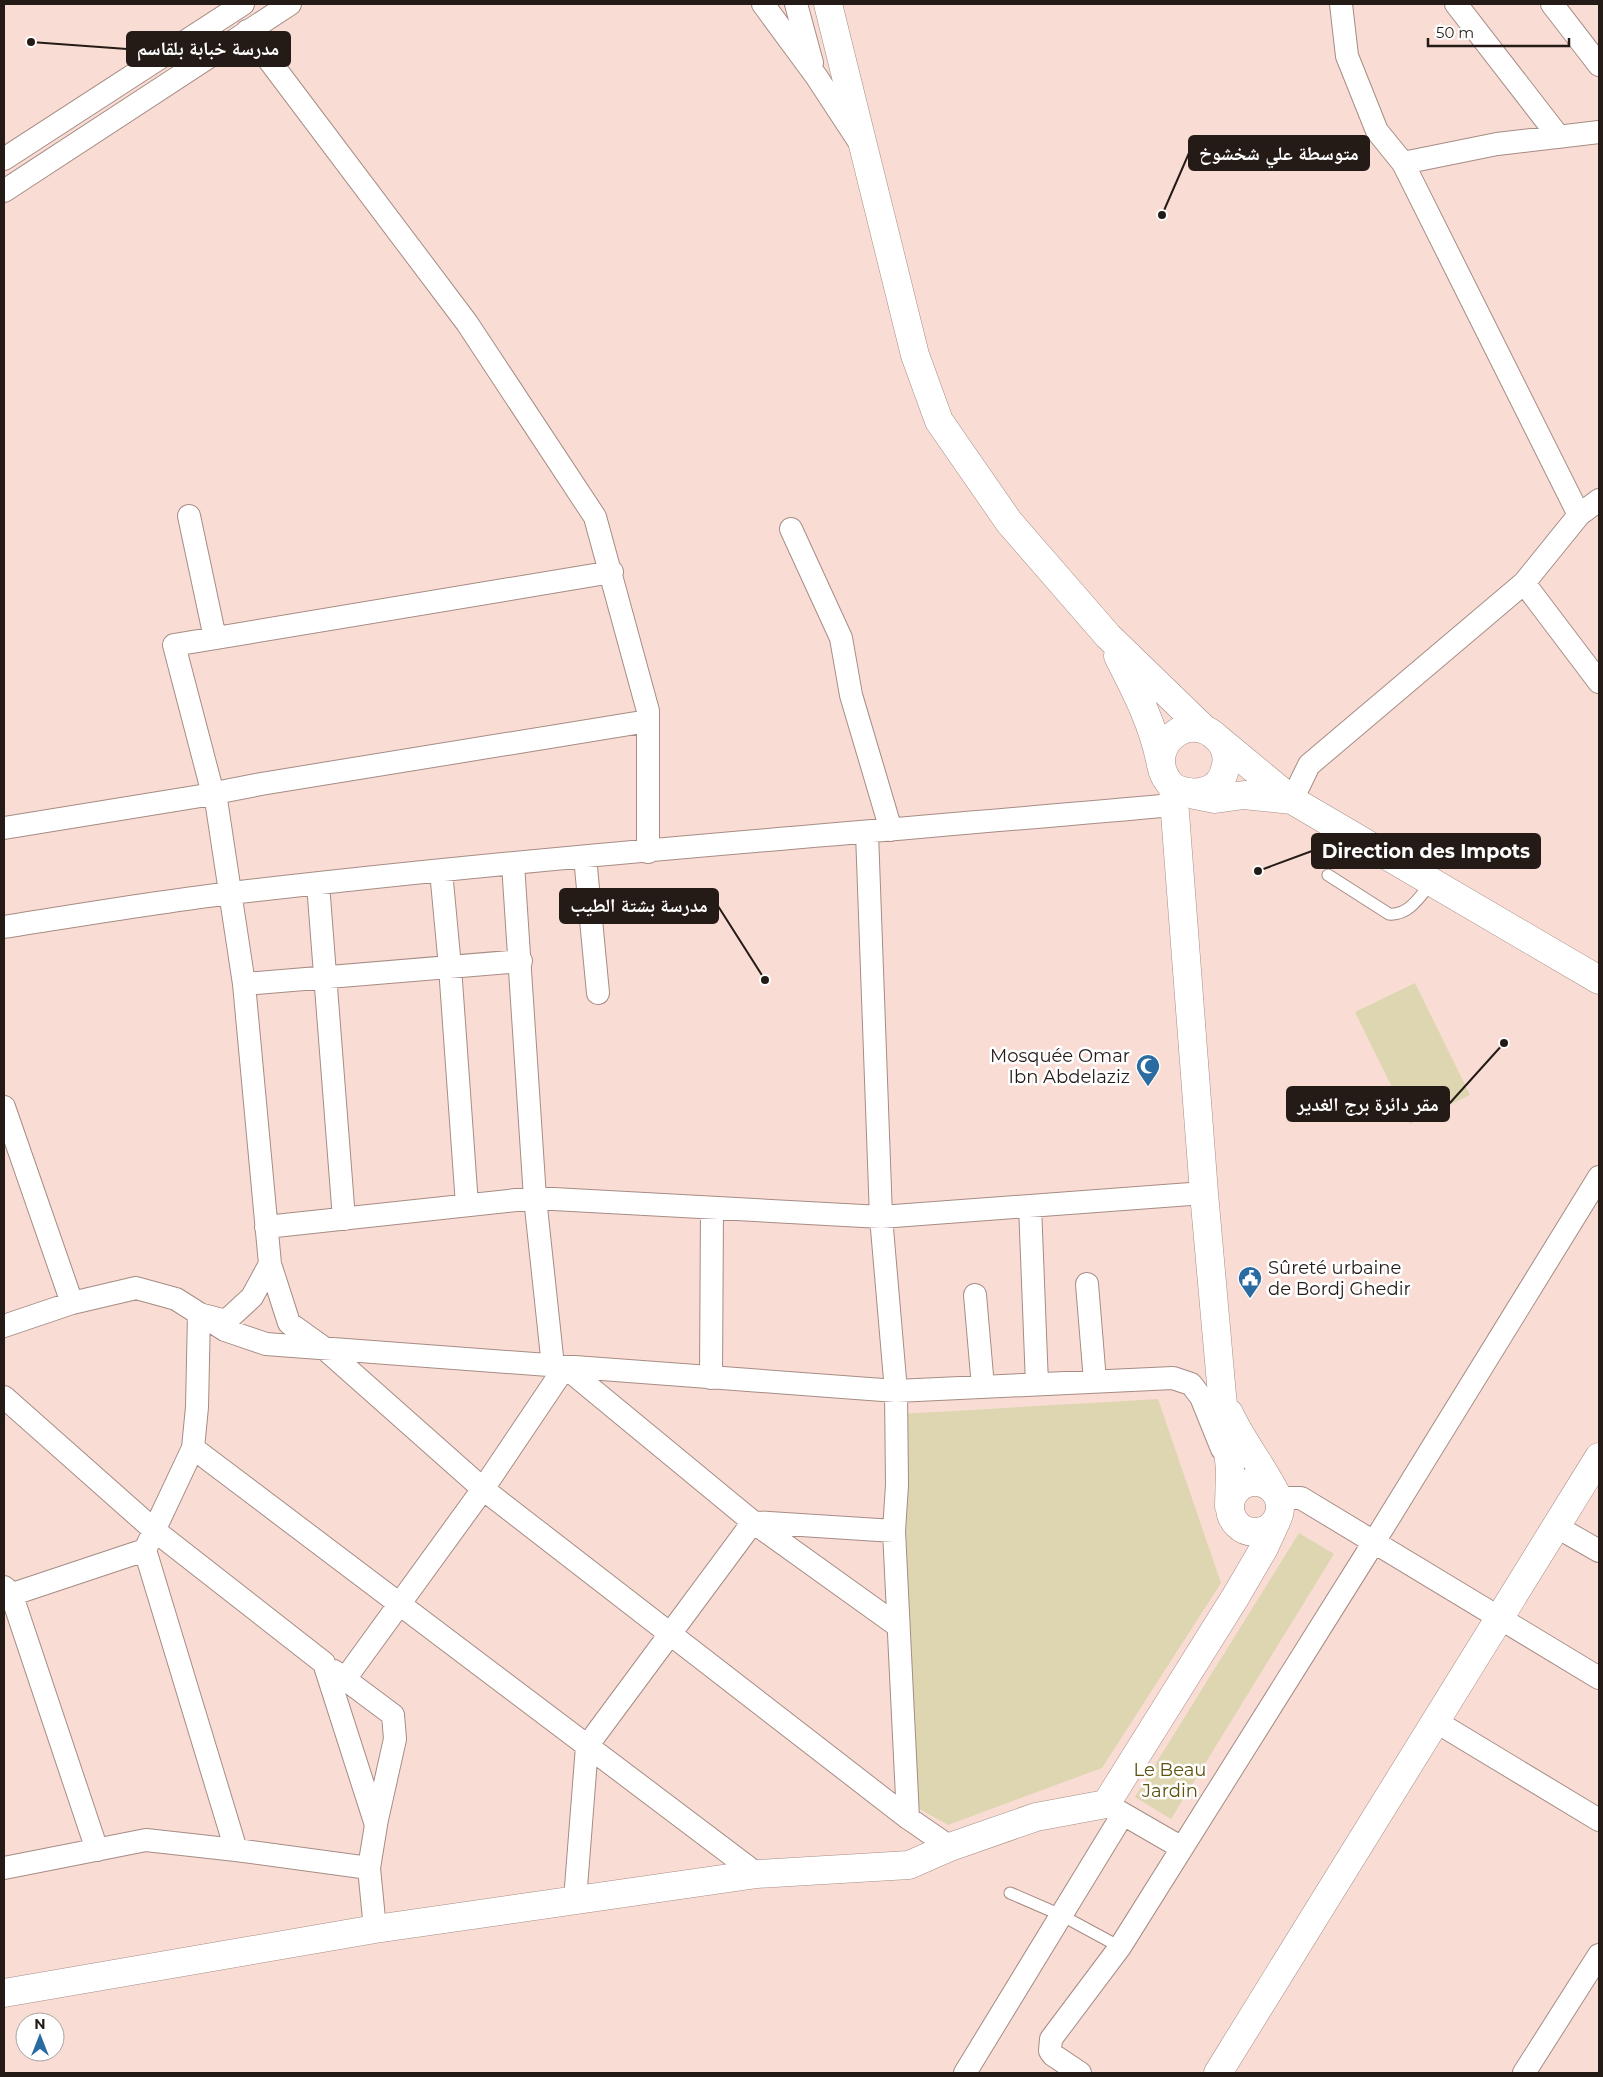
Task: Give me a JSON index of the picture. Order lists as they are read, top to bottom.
{
  "parks": ["Le Beau Jardin"],
  "places": {
    "other": [
      "مدرسة خبابة بلقاسم",
      "متوسطة علي شخشوخ",
      "Direction des Impots",
      "مدرسة بشتة الطيب",
      "مقر دائرة برج الغدير"
    ],
    "mosque": ["Mosquée Omar Ibn Abdelaziz"],
    "public building": ["Sûreté urbaine de Bordj Ghedir"]
  },
  "scale_bar": "50 m",
  "north": "top"
}
